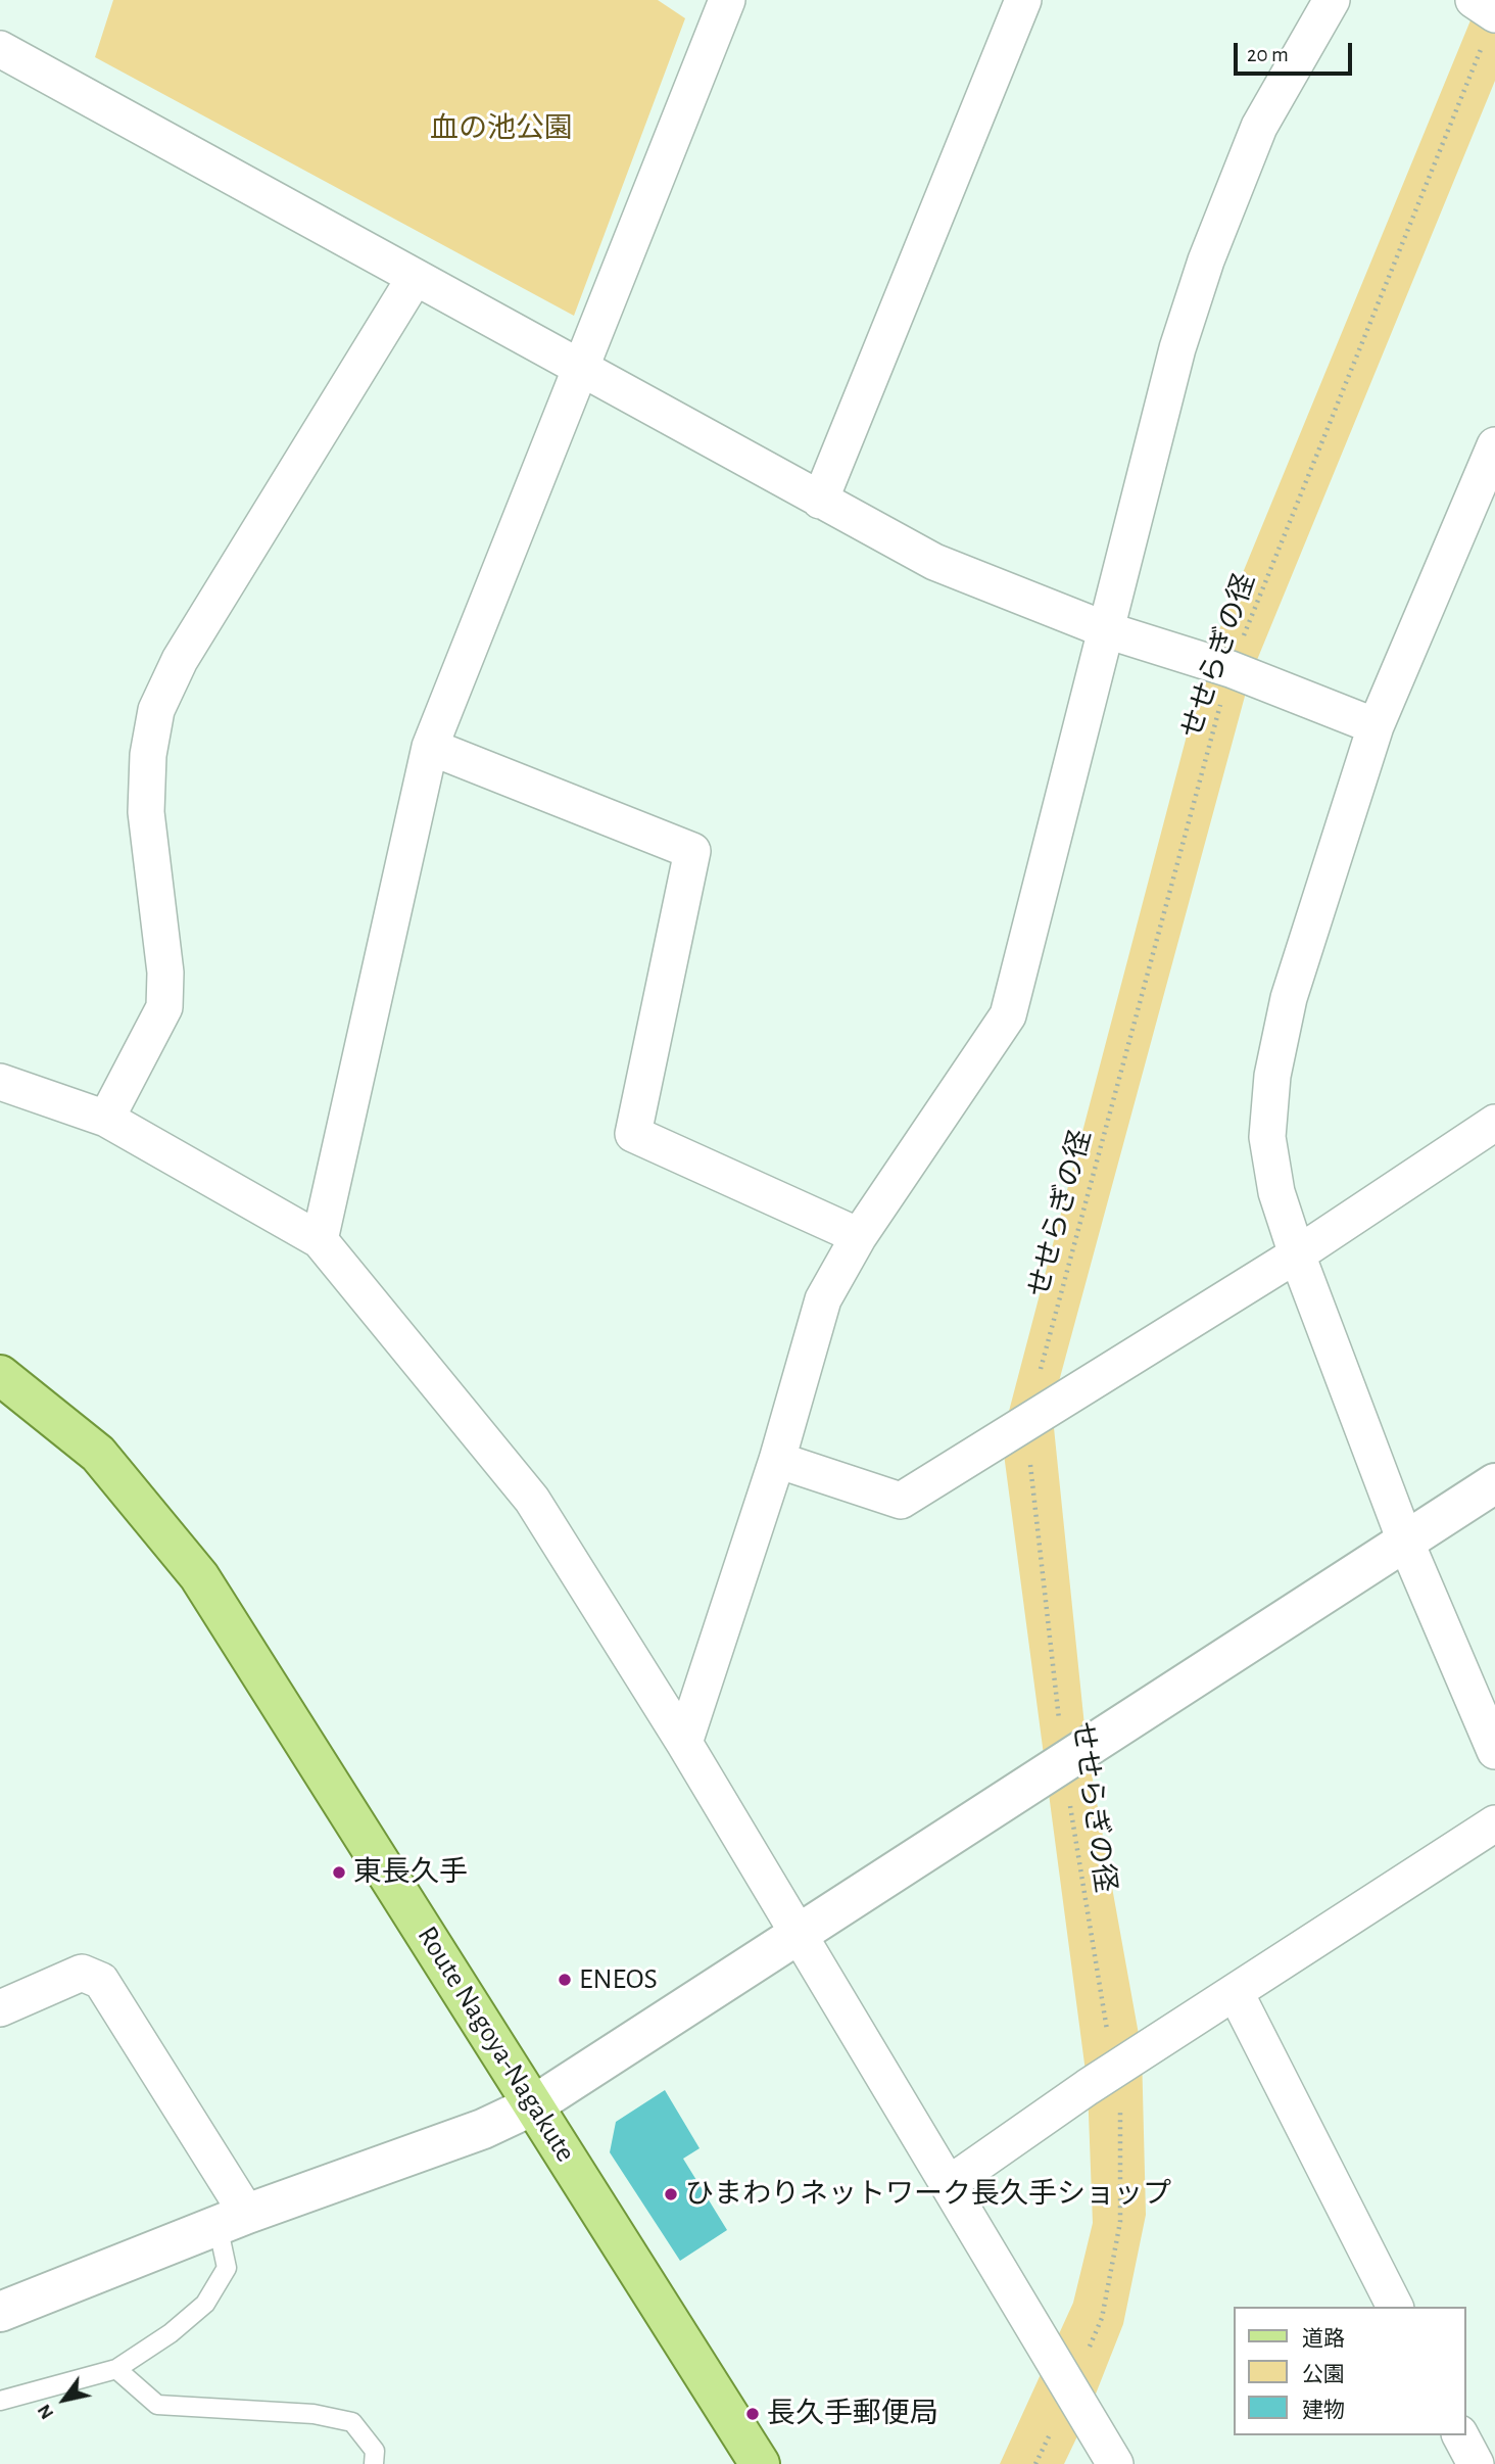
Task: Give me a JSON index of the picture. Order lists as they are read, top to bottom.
{
  "streets": {
    "main road": ["Route Nagoya-Nagakute"],
    "path": ["せせらぎの径"]
  },
  "parks": ["血の池公園"],
  "places": [
    "東長久手",
    "ENEOS",
    "ひまわりネットワーク長久手ショップ",
    "長久手郵便局"
  ],
  "legend": ["道路", "公園", "建物"],
  "scale_bar": "20 m",
  "north": "bottom left"
}
